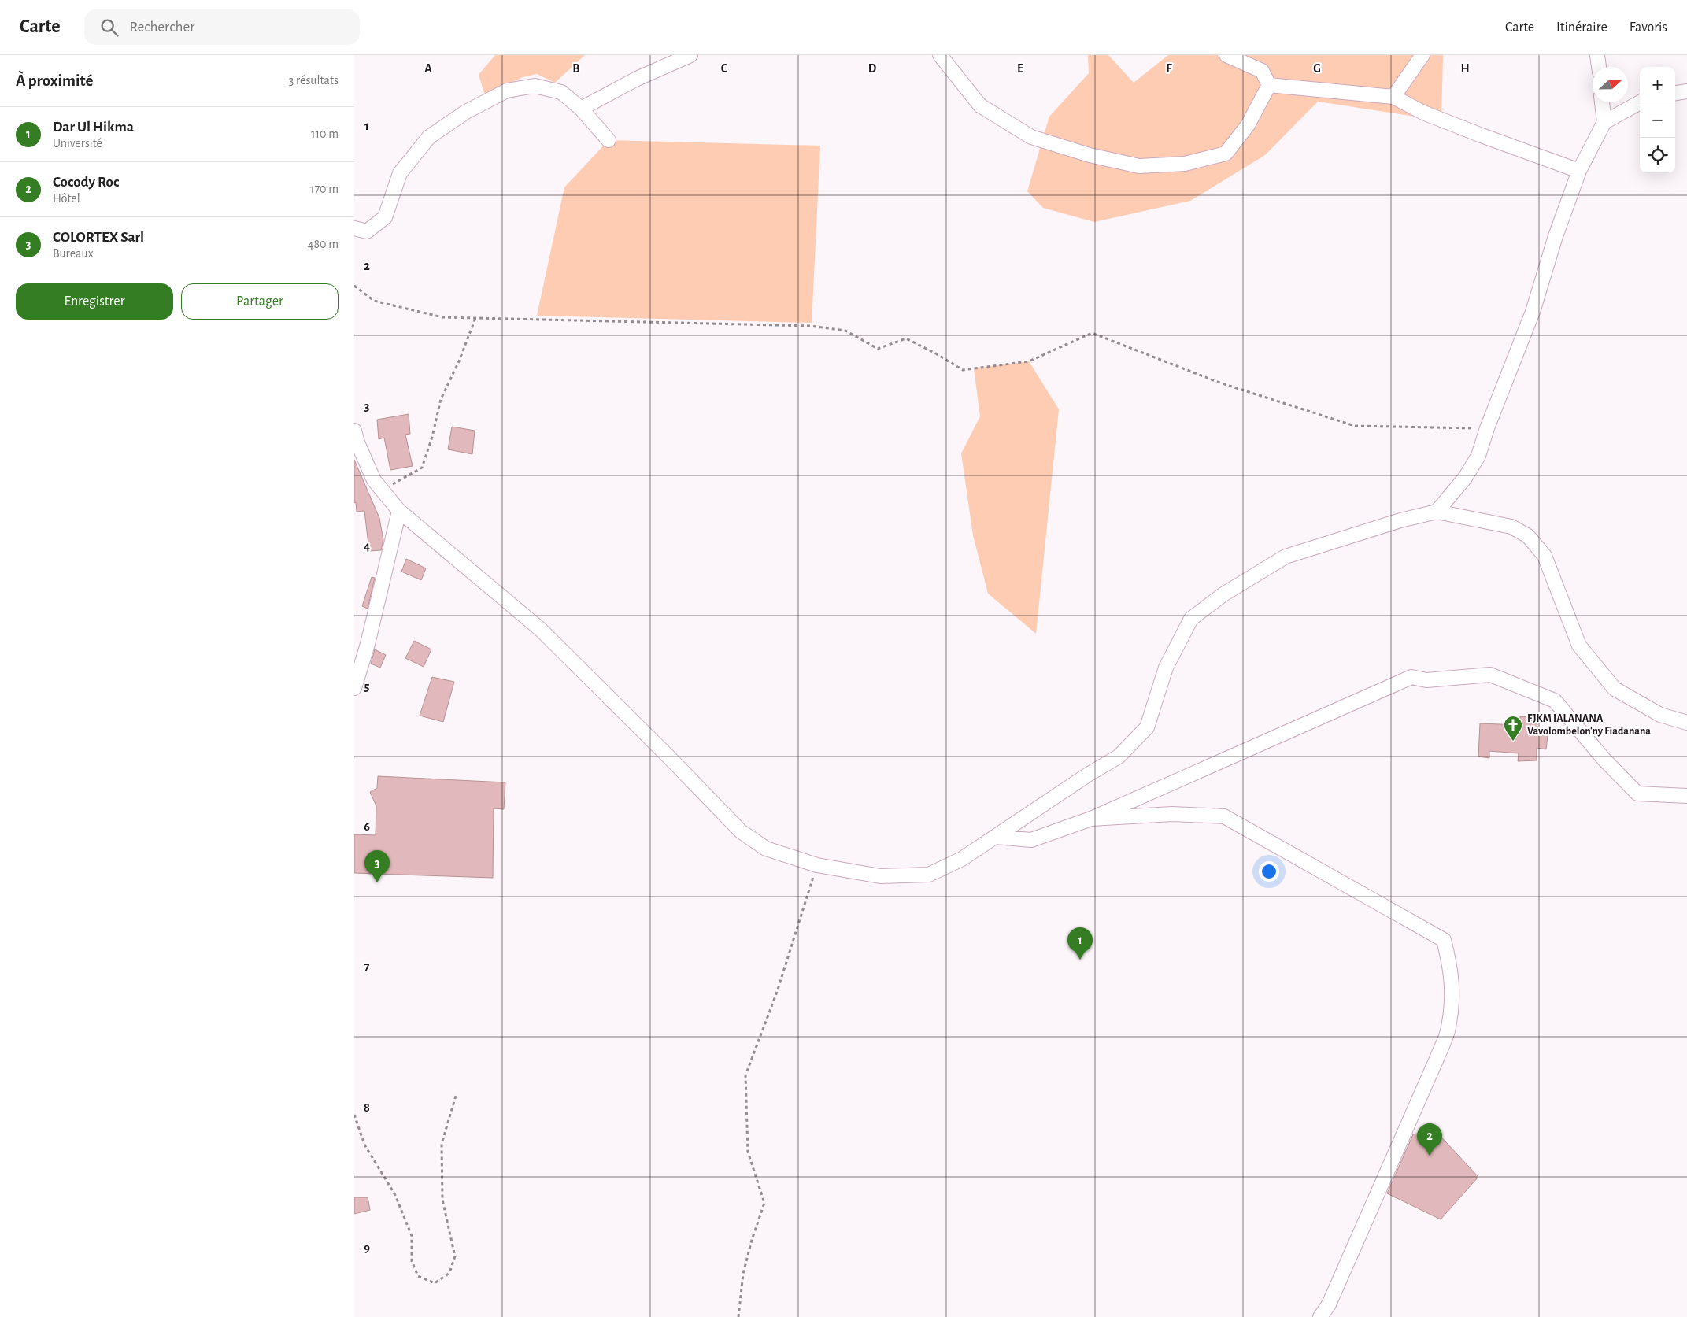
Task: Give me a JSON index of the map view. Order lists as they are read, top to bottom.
{
  "places": {
    "church": ["FJKM IALANANA Vavolombelon'ny Fiadanana"]
  },
  "north": "right",
  "page": {
    "header": "Carte",
    "search": "Rechercher",
    "nav": ["Carte", "Itinéraire", "Favoris"],
    "heading": ["À proximité", "3 résultats"],
    "map_buttons": ["+", "−"],
    "list": [
      {
        "mark": "1",
        "name": "Dar Ul Hikma",
        "note": "Université",
        "value": "110 m"
      },
      {
        "mark": "2",
        "name": "Cocody Roc",
        "note": "Hôtel",
        "value": "170 m"
      },
      {
        "mark": "3",
        "name": "COLORTEX Sarl",
        "note": "Bureaux",
        "value": "480 m"
      }
    ],
    "buttons": ["Enregistrer", "Partager"],
    "pins": ["3", "1", "2"]
  },
  "grid": {
    "columns": [
      "A",
      "B",
      "C",
      "D",
      "E",
      "F",
      "G",
      "H"
    ],
    "rows": [
      "1",
      "2",
      "3",
      "4",
      "5",
      "6",
      "7",
      "8",
      "9"
    ]
  }
}
